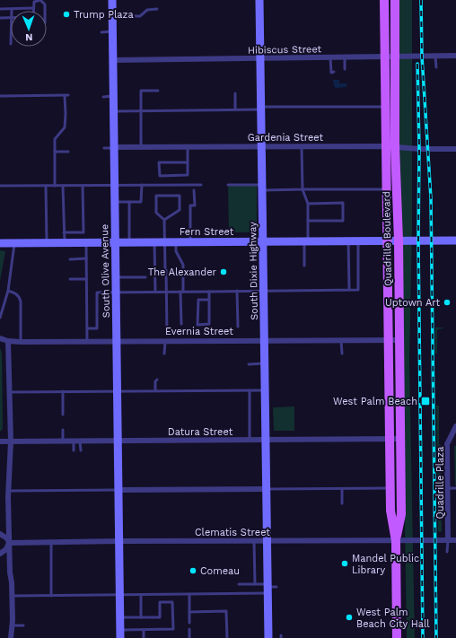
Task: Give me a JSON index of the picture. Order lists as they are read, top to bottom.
{
  "streets": {
    "main road": ["Quadrille Boulevard"],
    "street": [
      "Hibiscus Street",
      "Gardenia Street",
      "Fern Street",
      "South Olive Avenue",
      "South Dixie Highway",
      "Evernia Street",
      "Datura Street",
      "Quadrille Plaza",
      "Clematis Street"
    ]
  },
  "crossings": [
    ["Hibiscus Street", "Quadrille Boulevard"],
    ["Hibiscus Street", "South Olive Avenue"],
    ["Hibiscus Street", "South Dixie Highway"],
    ["Gardenia Street", "Quadrille Boulevard"],
    ["Gardenia Street", "South Olive Avenue"],
    ["Gardenia Street", "South Dixie Highway"],
    ["Fern Street", "Quadrille Boulevard"],
    ["Fern Street", "South Olive Avenue"],
    ["Fern Street", "South Dixie Highway"],
    ["Quadrille Boulevard", "Evernia Street"],
    ["Quadrille Boulevard", "Datura Street"],
    ["Quadrille Boulevard", "Clematis Street"],
    ["South Olive Avenue", "Evernia Street"],
    ["South Olive Avenue", "Datura Street"],
    ["South Olive Avenue", "Clematis Street"],
    ["South Dixie Highway", "Evernia Street"],
    ["South Dixie Highway", "Datura Street"],
    ["South Dixie Highway", "Clematis Street"],
    ["Quadrille Plaza", "Clematis Street"]
  ],
  "places": {
    "other": [
      "Trump Plaza",
      "The Alexander",
      "Uptown Art",
      "Mandel Public Library",
      "Comeau",
      "West Palm Beach City Hall"
    ],
    "transit": ["West Palm Beach"]
  },
  "north": "bottom"
}
